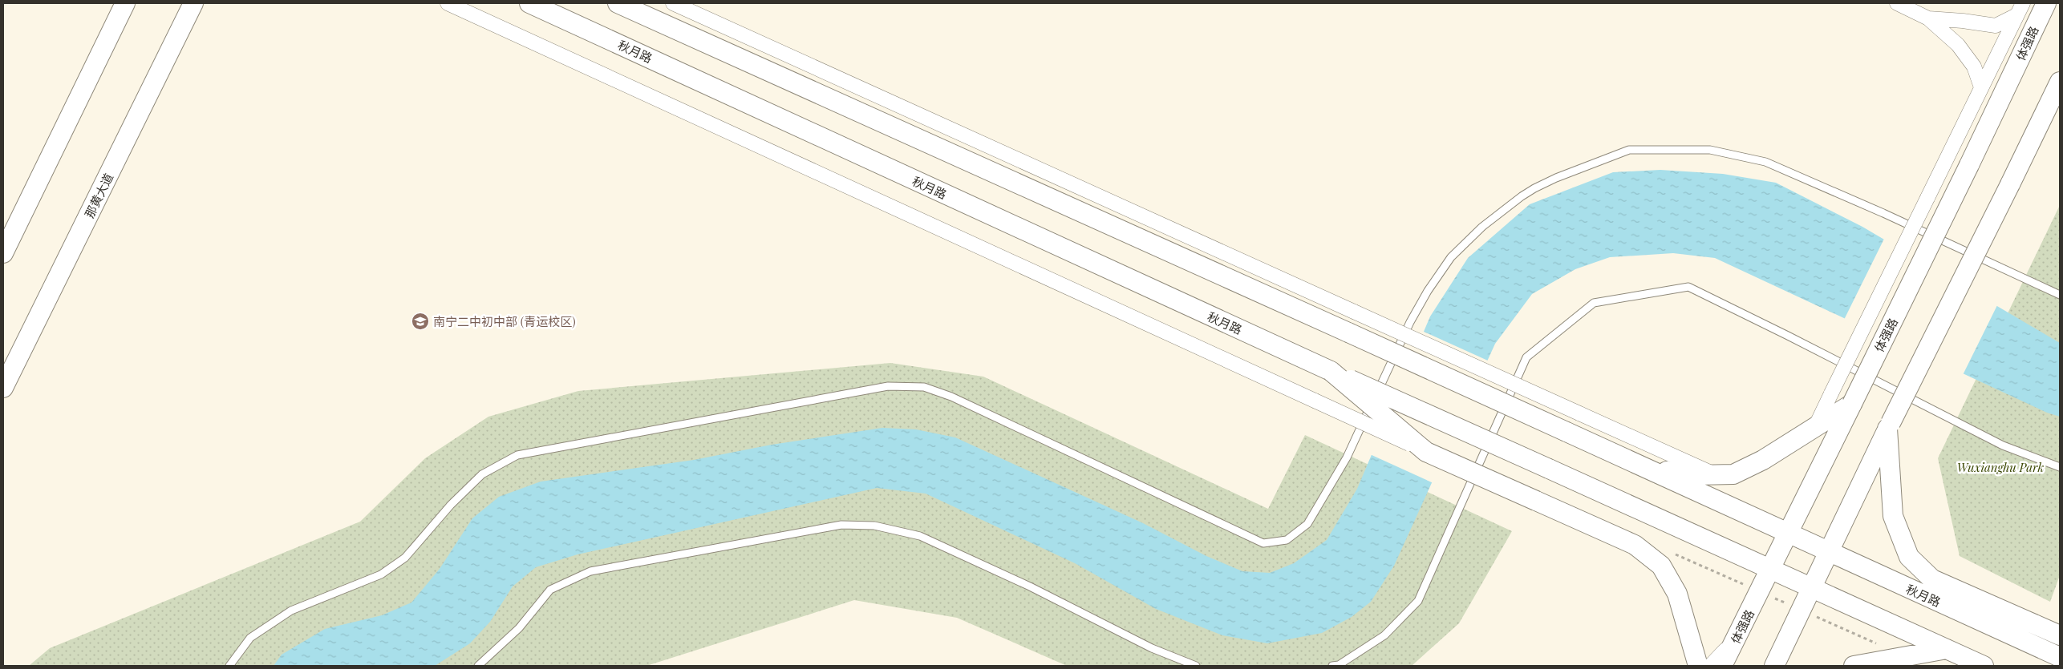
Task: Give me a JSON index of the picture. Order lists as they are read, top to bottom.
{
  "streets": {
    "main road": ["体强路", "秋月路", "那黄大道"]
  },
  "crossings": [
    ["体强路", "秋月路"]
  ],
  "parks": ["Wuxianghu Park"],
  "places": {
    "school or university": ["南宁二中初中部 (青运校区)"]
  }
}
